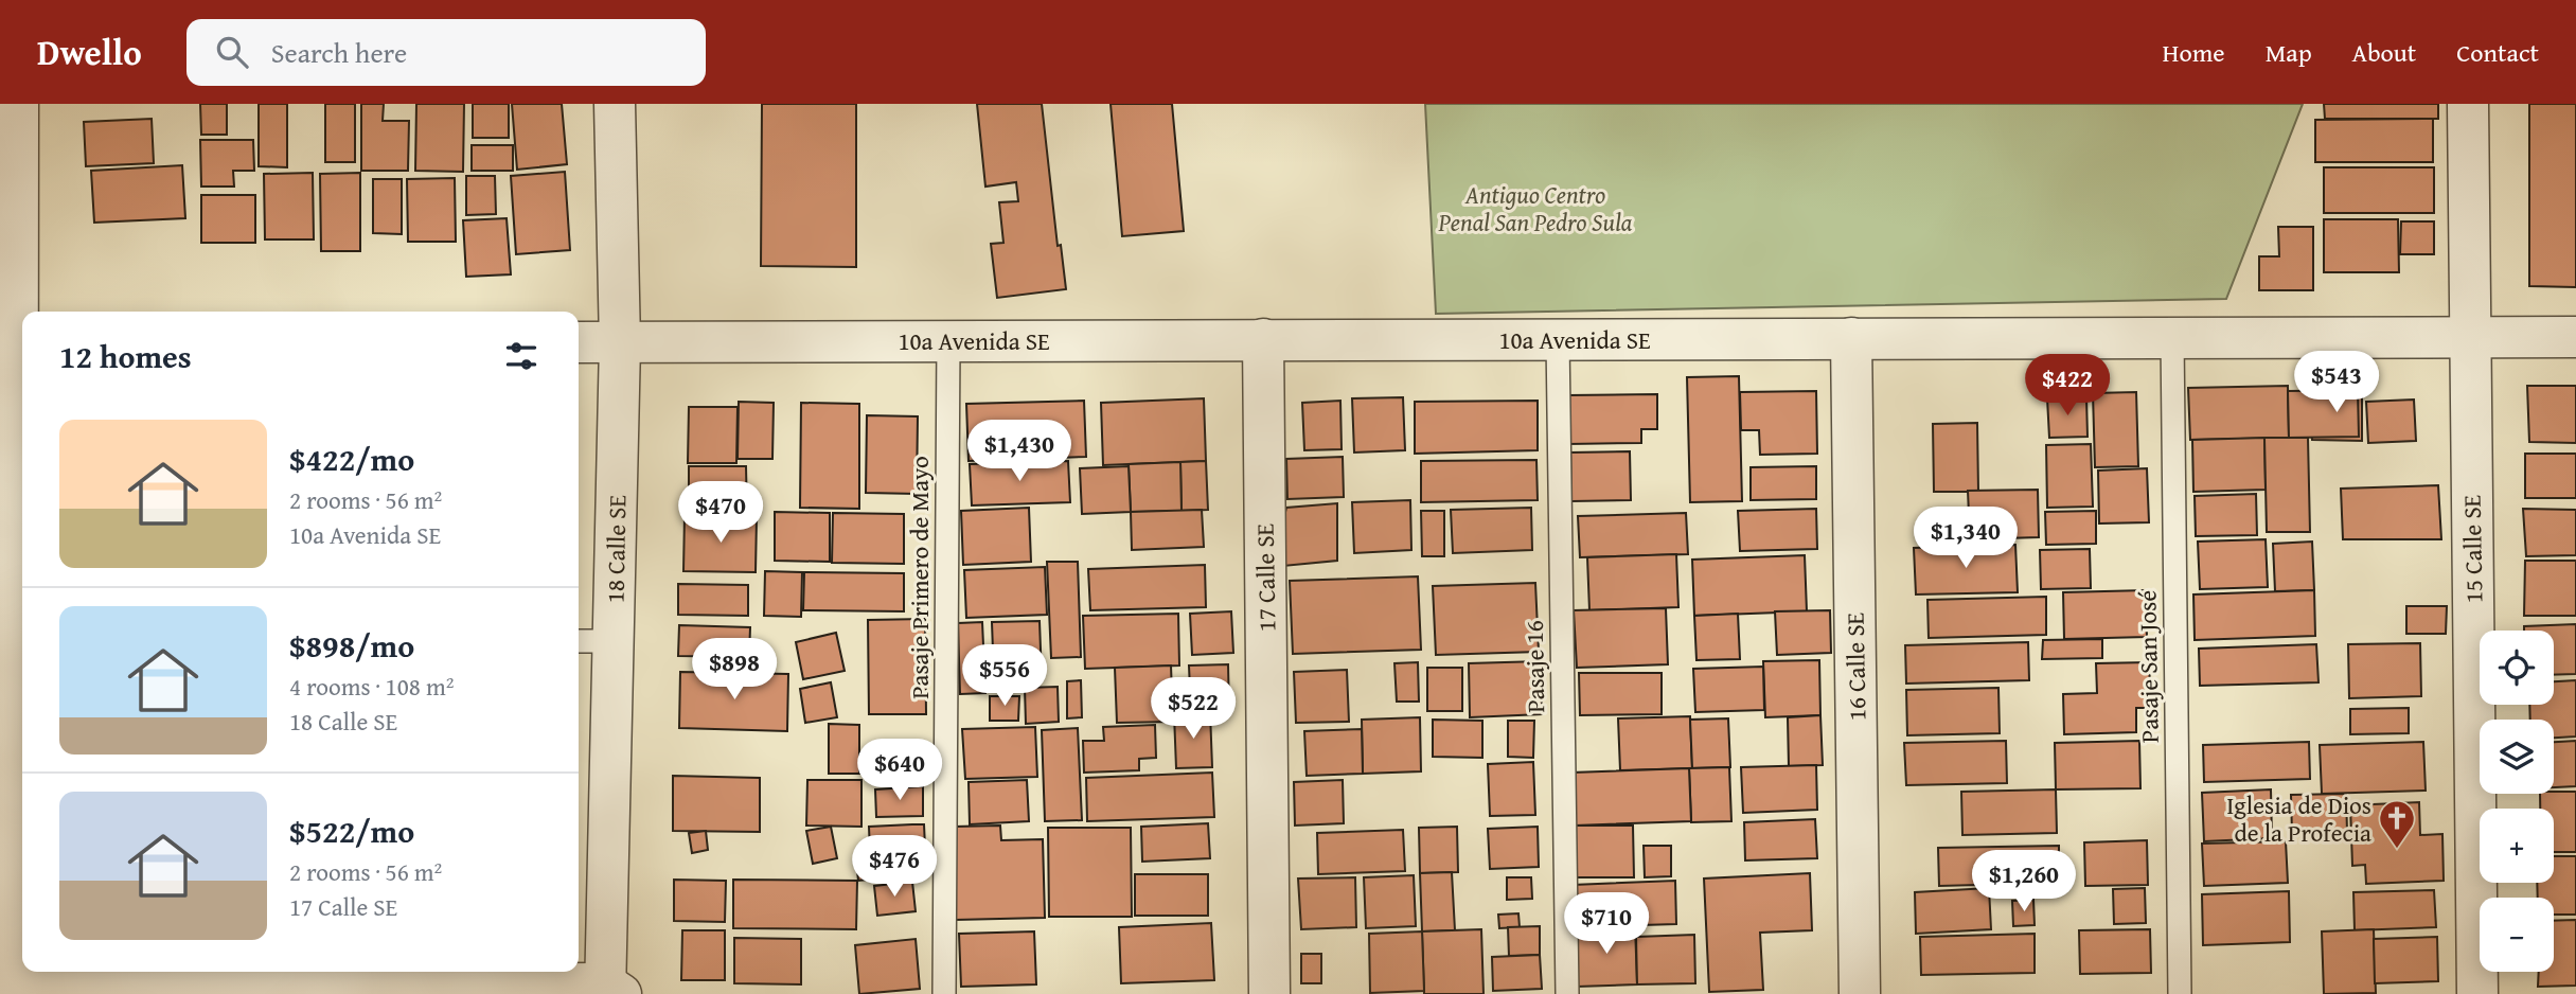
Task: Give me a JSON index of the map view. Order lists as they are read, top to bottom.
{
  "streets": {
    "street": [
      "10a Avenida SE",
      "18 Calle SE",
      "15 Calle SE",
      "17 Calle SE",
      "16 Calle SE"
    ],
    "lane": ["Pasaje Primero de Mayo", "Pasaje 16", "Pasaje San José"]
  },
  "crossings": [
    ["10a Avenida SE", "18 Calle SE"],
    ["10a Avenida SE", "15 Calle SE"],
    ["10a Avenida SE", "Pasaje Primero de Mayo"],
    ["10a Avenida SE", "17 Calle SE"],
    ["10a Avenida SE", "Pasaje 16"],
    ["10a Avenida SE", "16 Calle SE"],
    ["10a Avenida SE", "Pasaje San José"]
  ],
  "parks": ["Antiguo Centro Penal San Pedro Sula"],
  "places": {
    "church": ["Iglesia de Dios de la Profecia"]
  },
  "page": {
    "header": "Dwello",
    "search": "Search here",
    "nav": [
      "Home",
      "Map",
      "About",
      "Contact"
    ],
    "heading": "12 homes",
    "price": [
      "$543",
      "$422",
      "$1,430",
      "$470",
      "$1,340",
      "$898",
      "$556",
      "$522",
      "$640",
      "$476",
      "$1,260",
      "$710"
    ],
    "list": [
      {
        "name": "$422/mo",
        "note": "2 rooms · 56 m² · 10a Avenida SE"
      },
      {
        "name": "$898/mo",
        "note": "4 rooms · 108 m² · 18 Calle SE"
      },
      {
        "name": "$522/mo",
        "note": "2 rooms · 56 m² · 17 Calle SE"
      }
    ],
    "map_buttons": ["+", "−"]
  }
}
